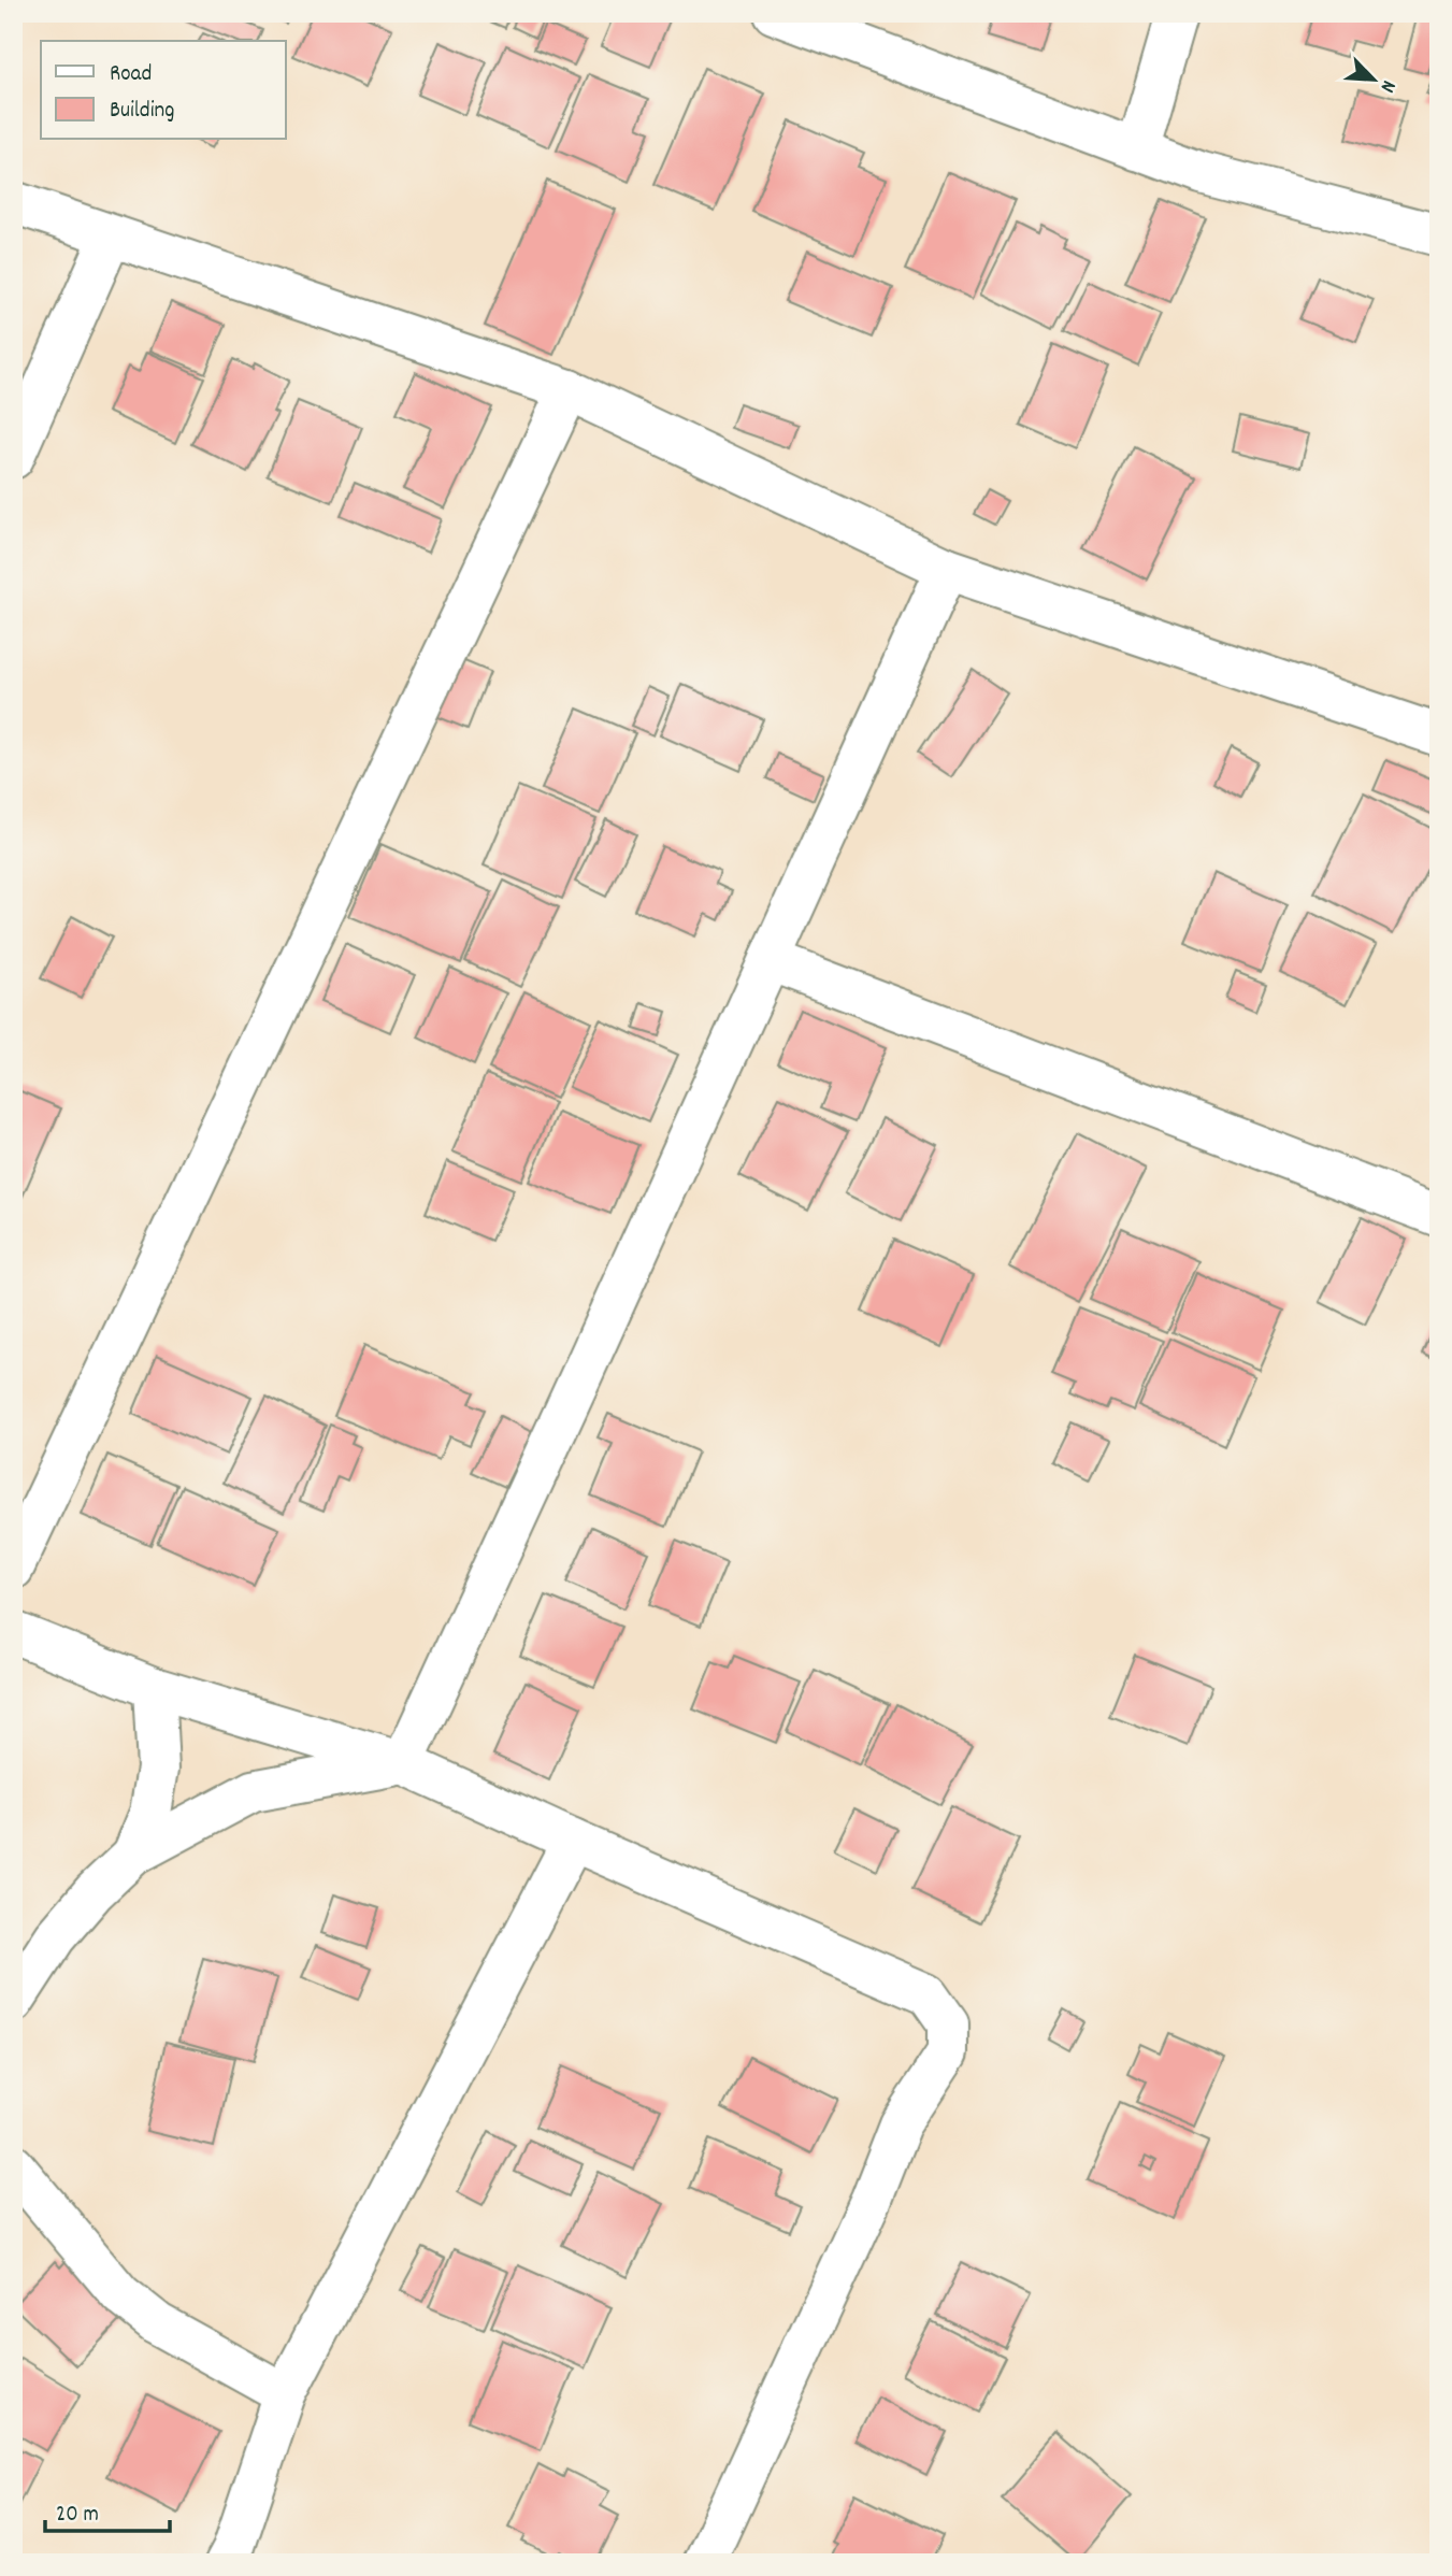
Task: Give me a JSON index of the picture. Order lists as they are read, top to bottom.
{
  "legend": ["Road", "Building"],
  "scale_bar": "20 m",
  "north": "bottom right"
}
